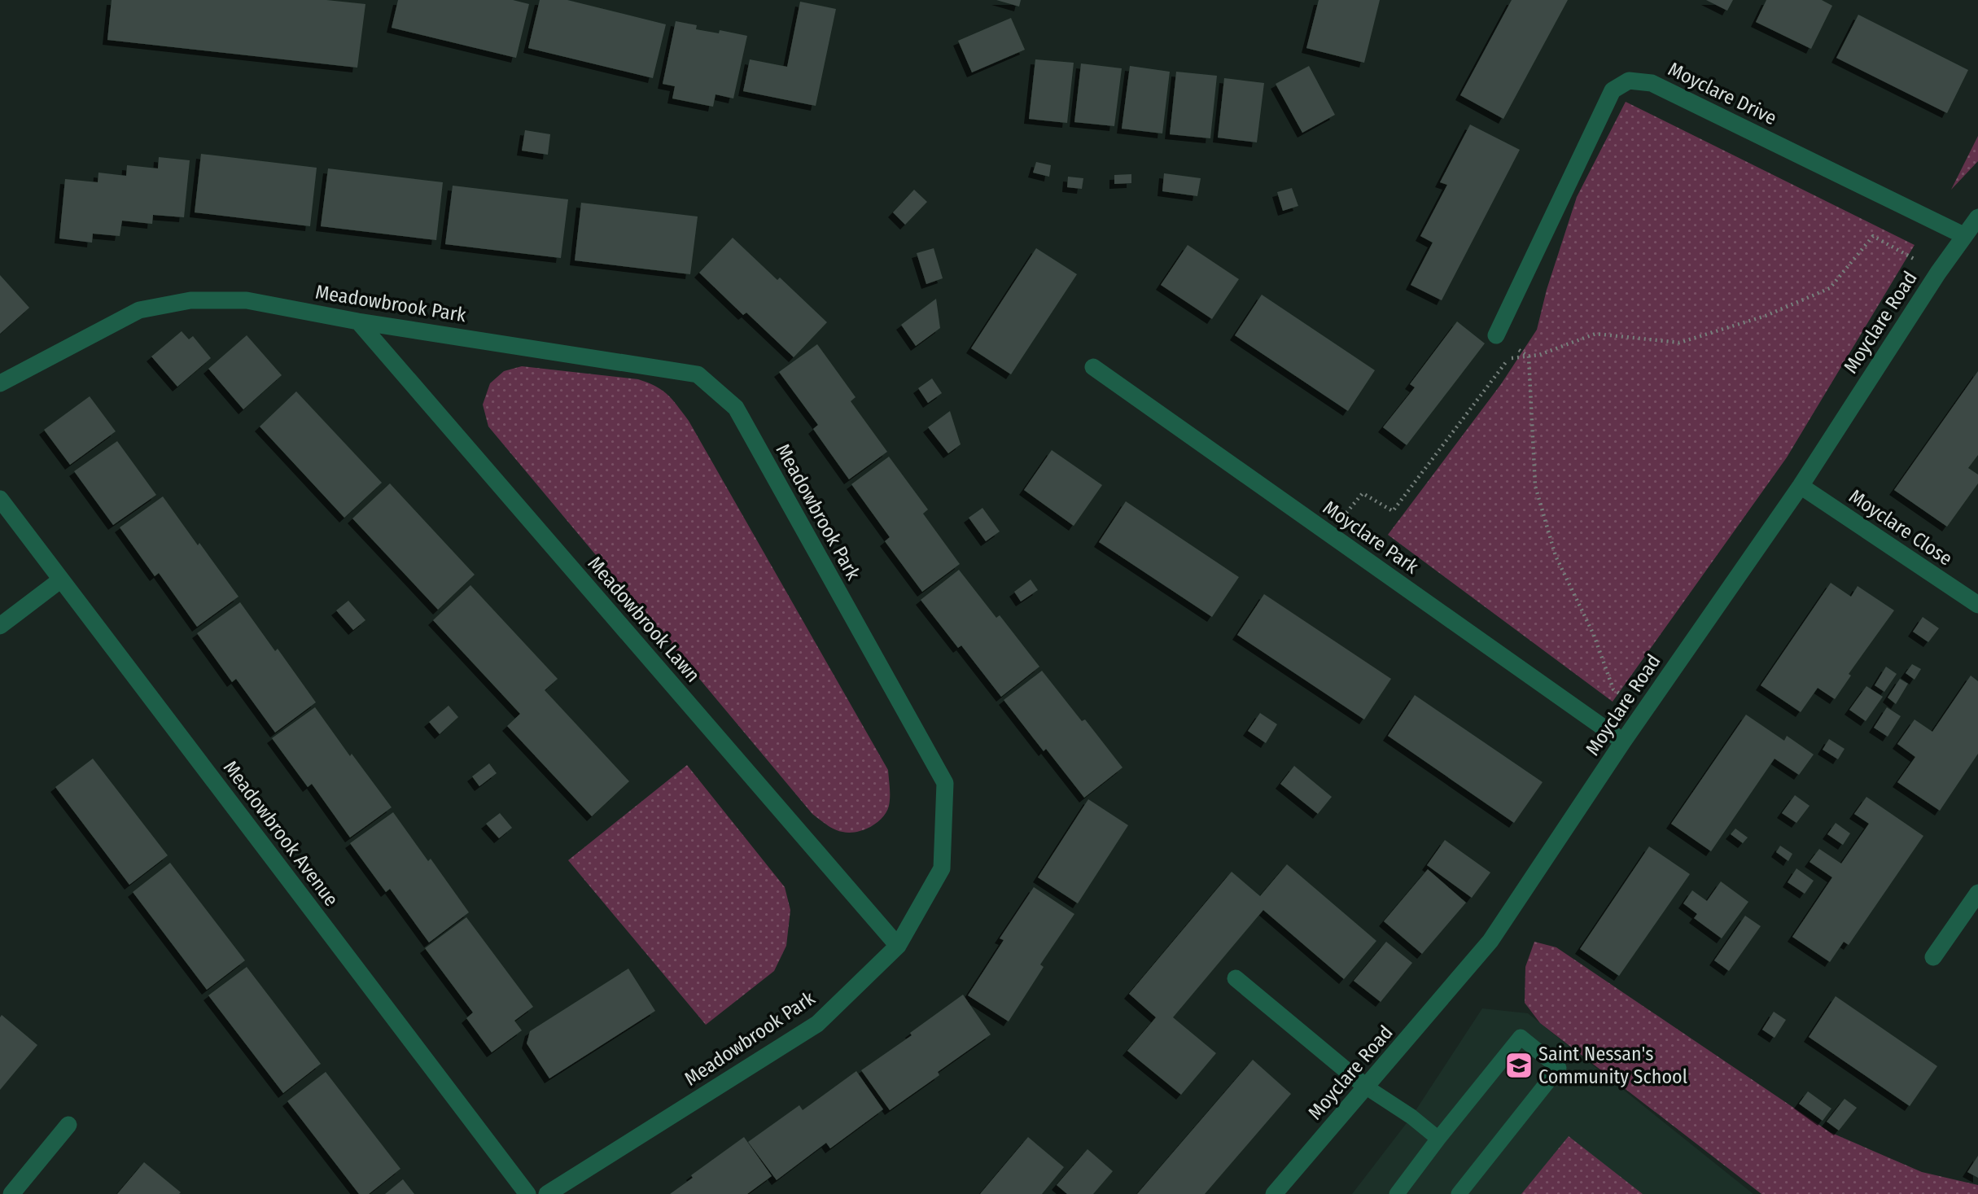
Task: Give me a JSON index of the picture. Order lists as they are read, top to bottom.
{
  "streets": {
    "street": [
      "Moyclare Drive",
      "Meadowbrook Park",
      "Moyclare Road",
      "Moyclare Close",
      "Moyclare Park",
      "Meadowbrook Lawn",
      "Meadowbrook Avenue"
    ]
  },
  "crossings": [
    ["Moyclare Drive", "Moyclare Road"],
    ["Meadowbrook Park", "Meadowbrook Lawn"],
    ["Moyclare Road", "Moyclare Close"],
    ["Moyclare Road", "Moyclare Park"]
  ],
  "places": {
    "school or university": ["Saint Nessan's Community School"]
  }
}
